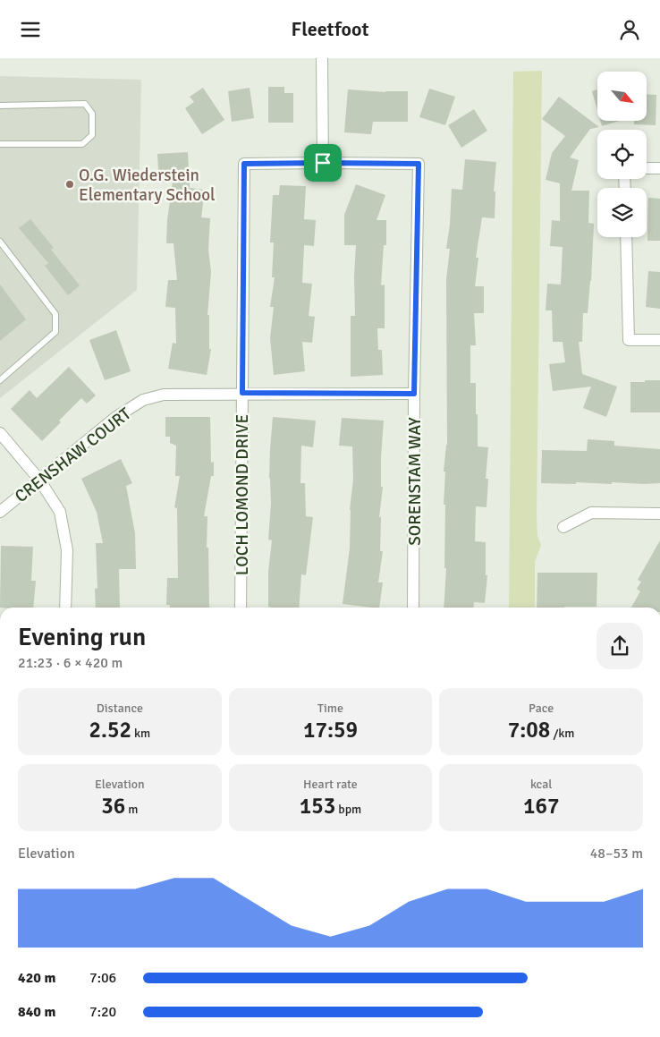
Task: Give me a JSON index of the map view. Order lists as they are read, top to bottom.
{
  "streets": {
    "street": ["CRENSHAW COURT", "SORENSTAM WAY", "LOCH LOMOND DRIVE"]
  },
  "crossings": [
    ["CRENSHAW COURT", "SORENSTAM WAY"],
    ["CRENSHAW COURT", "LOCH LOMOND DRIVE"],
    ["SORENSTAM WAY", "LOCH LOMOND DRIVE"]
  ],
  "places": ["O.G. Wiederstein Elementary School"],
  "north": "bottom right",
  "page": {
    "header": "Fleetfoot",
    "heading": ["Evening run", "21:23 · 6 × 420 m"],
    "stats": [
      ["Distance", "2.52 km"],
      ["Time", "17:59"],
      ["Pace", "7:08 /km"],
      ["Elevation", "36 m"],
      ["Heart rate", "153 bpm"],
      ["kcal", "167"]
    ],
    "chart": ["Elevation", "48–53 m"],
    "list": [
      {
        "name": "420 m",
        "note": "7:06"
      },
      {
        "name": "840 m",
        "note": "7:20"
      }
    ]
  }
}
